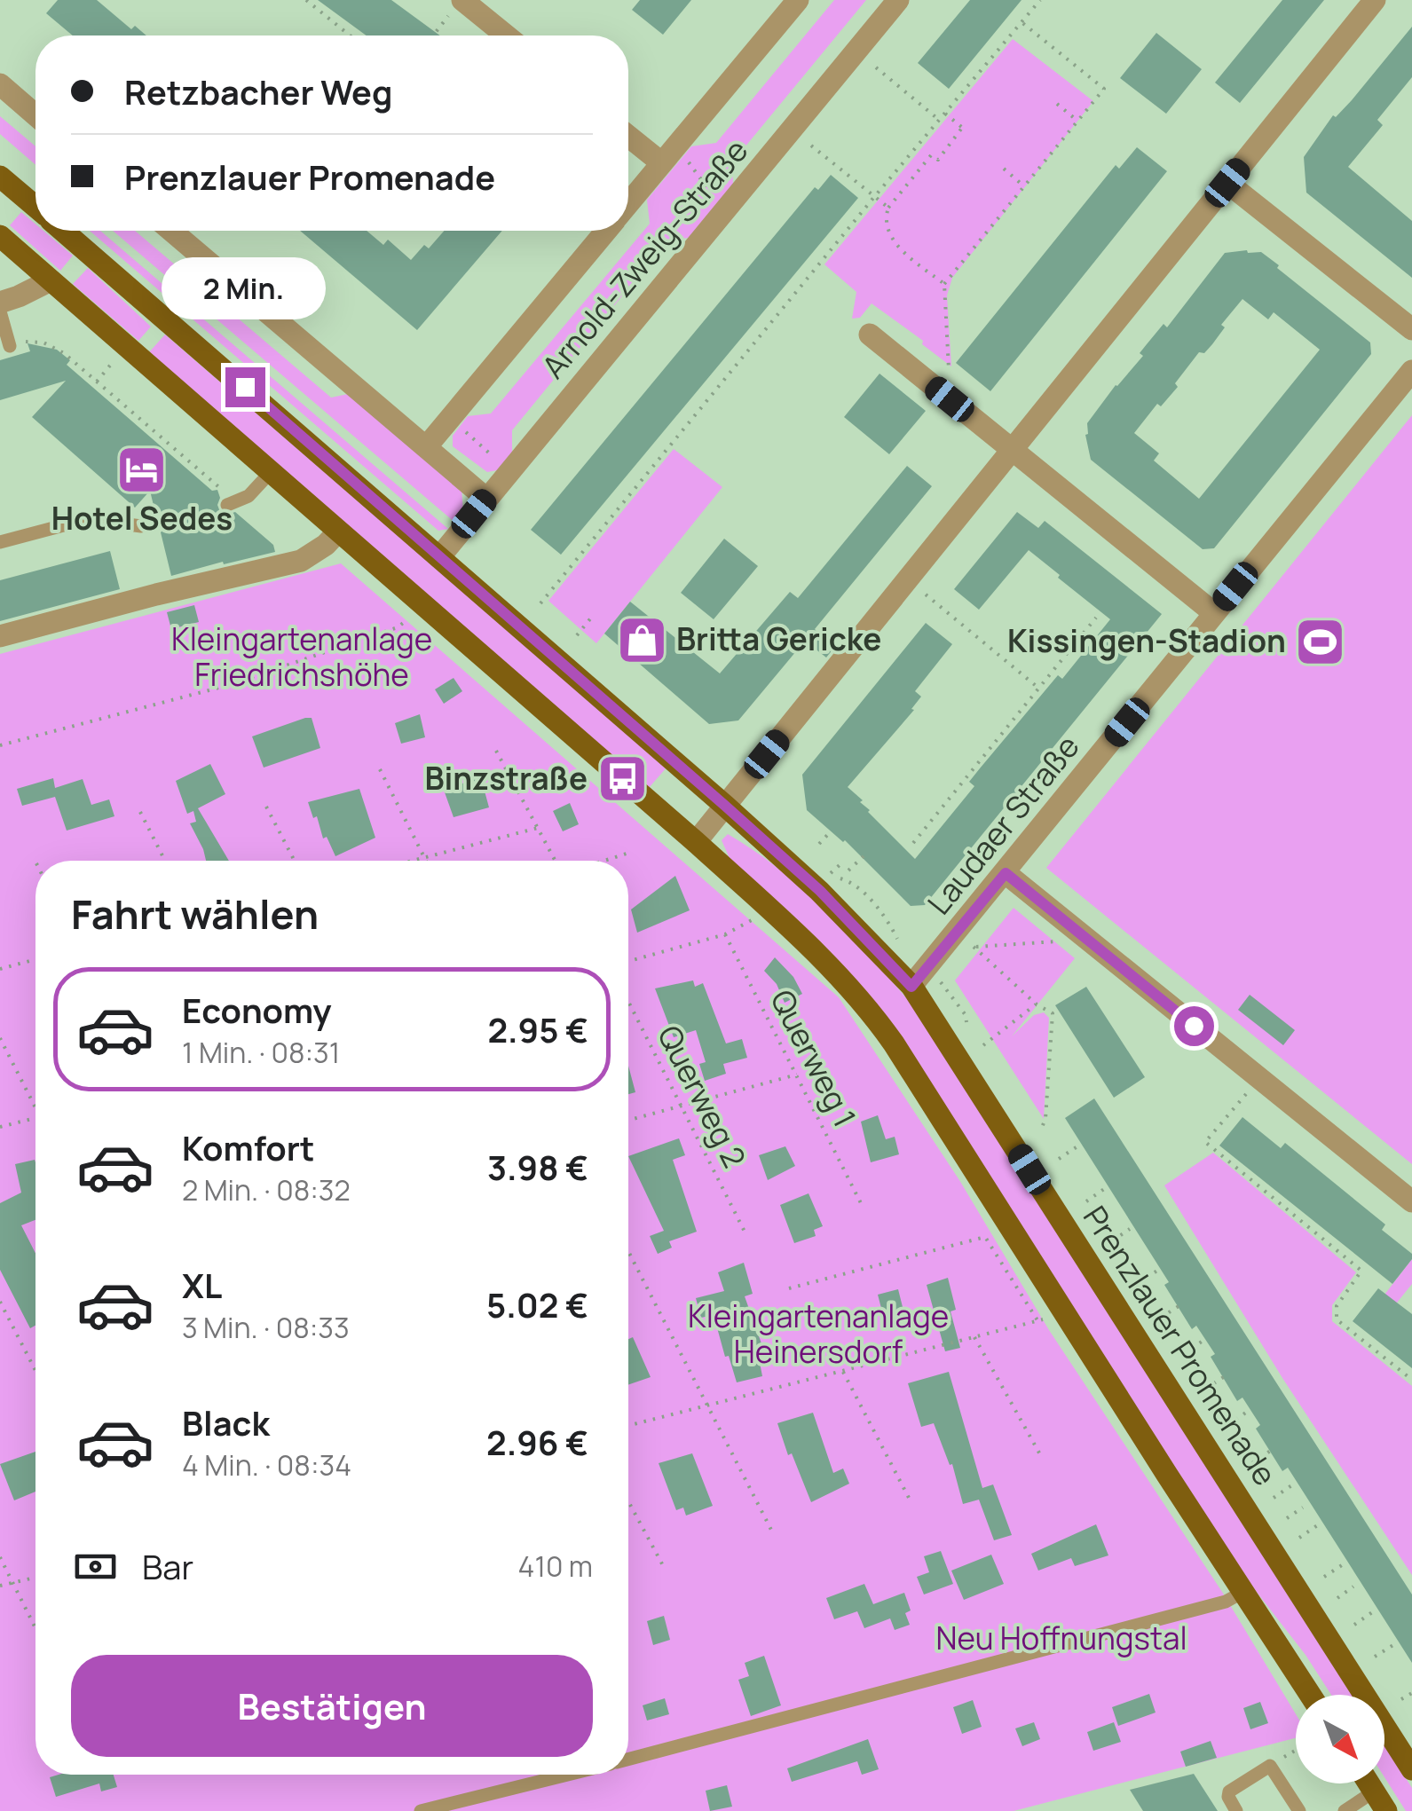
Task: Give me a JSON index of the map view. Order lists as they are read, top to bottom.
{
  "streets": {
    "main road": ["Prenzlauer Promenade"],
    "street": ["Arnold-Zweig-Straße", "Laudaer Straße"],
    "path": ["Querweg 1", "Querweg 2"]
  },
  "crossings": [
    ["Arnold-Zweig-Straße", "Prenzlauer Promenade"],
    ["Laudaer Straße", "Prenzlauer Promenade"]
  ],
  "parks": ["Kleingartenanlage Friedrichshöhe", "Kleingartenanlage Heinersdorf", "Neu Hoffnungstal"],
  "places": {
    "hotel": ["Hotel Sedes"],
    "shop": ["Britta Gericke"],
    "sports": ["Kissingen-Stadion"],
    "bus stop": ["Binzstraße"]
  },
  "north": "bottom right",
  "page": {
    "banner": ["Retzbacher Weg", "Prenzlauer Promenade"],
    "bubble": "2 Min.",
    "heading": "Fahrt wählen",
    "list": [
      {
        "name": "Economy",
        "note": "1 Min. · 08:31",
        "value": "2.95 €"
      },
      {
        "name": "Komfort",
        "note": "2 Min. · 08:32",
        "value": "3.98 €"
      },
      {
        "name": "XL",
        "note": "3 Min. · 08:33",
        "value": "5.02 €"
      },
      {
        "name": "Black",
        "note": "4 Min. · 08:34",
        "value": "2.96 €"
      }
    ],
    "pay": ["Bar", "410 m"],
    "buttons": "Bestätigen"
  }
}
